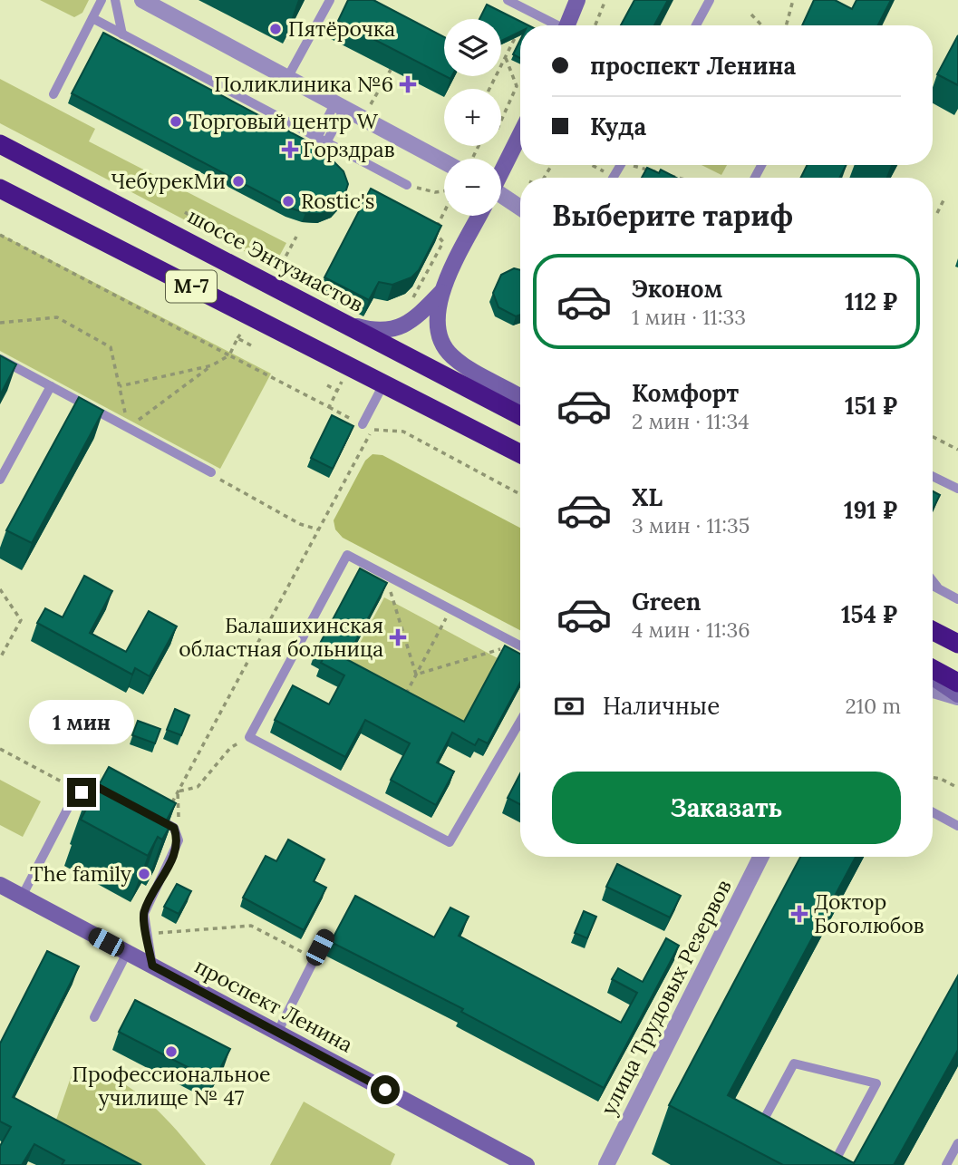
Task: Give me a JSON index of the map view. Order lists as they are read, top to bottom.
{
  "streets": {
    "highway": ["шоссе Энтузиастов", "М-7"],
    "main road": ["проспект Ленина"],
    "street": ["улица Трудовых Резервов"]
  },
  "places": {
    "other": [
      "Пятёрочка",
      "Торговый центр W",
      "ЧебурекМи",
      "Rostic's",
      "The family",
      "Профессиональное училище № 47"
    ],
    "health": [
      "Поликлиника №6",
      "Горздрав",
      "Балашихинская областная больница",
      "Доктор Боголюбов"
    ]
  },
  "page": {
    "map_buttons": ["+", "−"],
    "banner": ["проспект Ленина", "Куда"],
    "heading": "Выберите тариф",
    "list": [
      {
        "name": "Эконом",
        "note": "1 мин · 11:33",
        "value": "112 ₽"
      },
      {
        "name": "Комфорт",
        "note": "2 мин · 11:34",
        "value": "151 ₽"
      },
      {
        "name": "XL",
        "note": "3 мин · 11:35",
        "value": "191 ₽"
      },
      {
        "name": "Green",
        "note": "4 мин · 11:36",
        "value": "154 ₽"
      }
    ],
    "pay": ["Наличные", "210 m"],
    "bubble": "1 мин",
    "buttons": "Заказать"
  }
}
